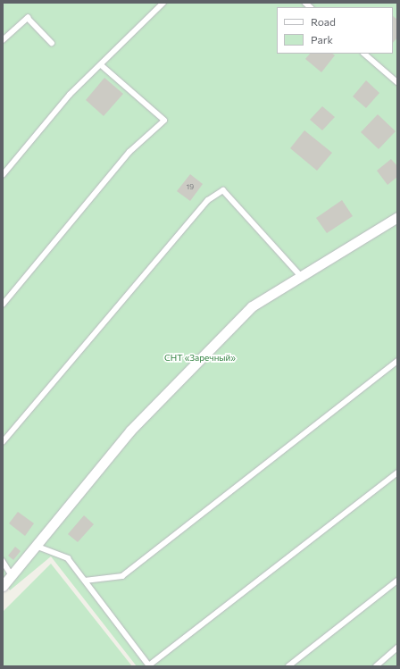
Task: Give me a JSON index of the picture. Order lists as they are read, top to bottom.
{
  "parks": ["СНТ «Заречный»"],
  "house_numbers": ["19"],
  "legend": ["Road", "Park"]
}
